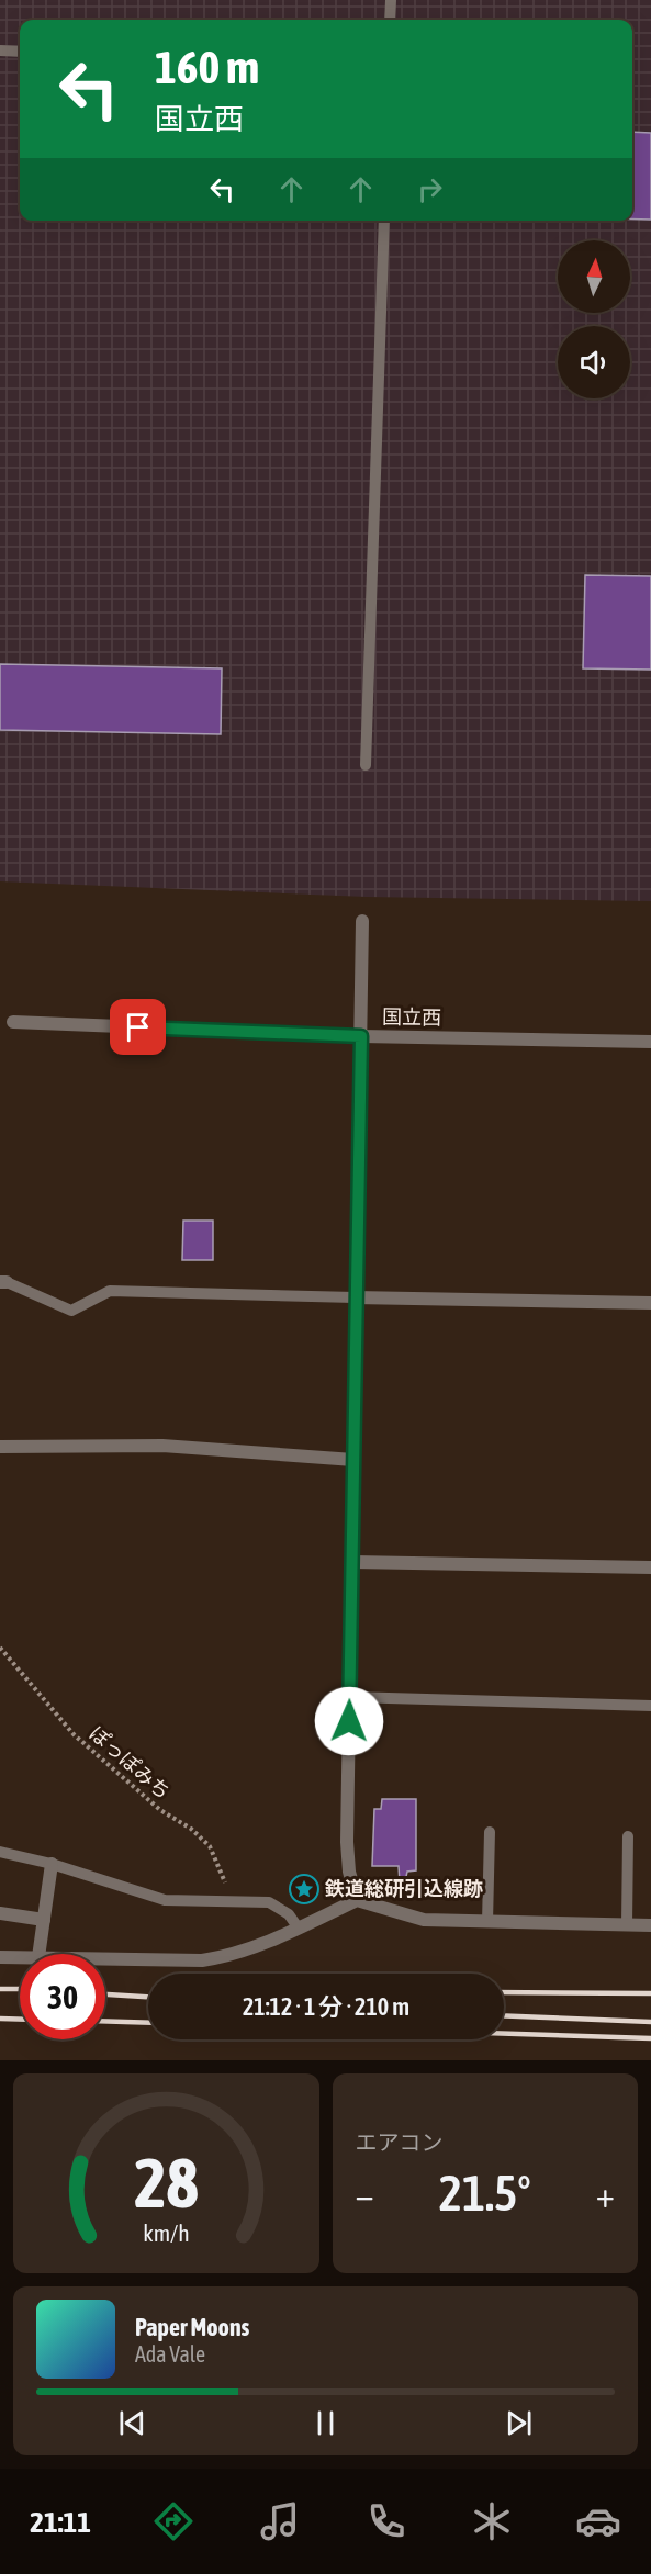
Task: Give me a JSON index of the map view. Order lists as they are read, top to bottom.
{
  "streets": {
    "street": ["国立西"],
    "path": ["ぽっぽみち"]
  },
  "places": {
    "place": ["鉄道総研引込線跡"]
  },
  "north": "top",
  "page": {
    "turn": ["160 m", "国立西"],
    "limit": "30",
    "trip": "21:12 · 1 分 · 210 m",
    "tile": "エアコン",
    "heat": ["−", "21.5°", "+"],
    "song": ["Paper Moons", "Ada Vale"],
    "tabs": "21:11",
    "gauge": ["28", "km/h"]
  }
}
